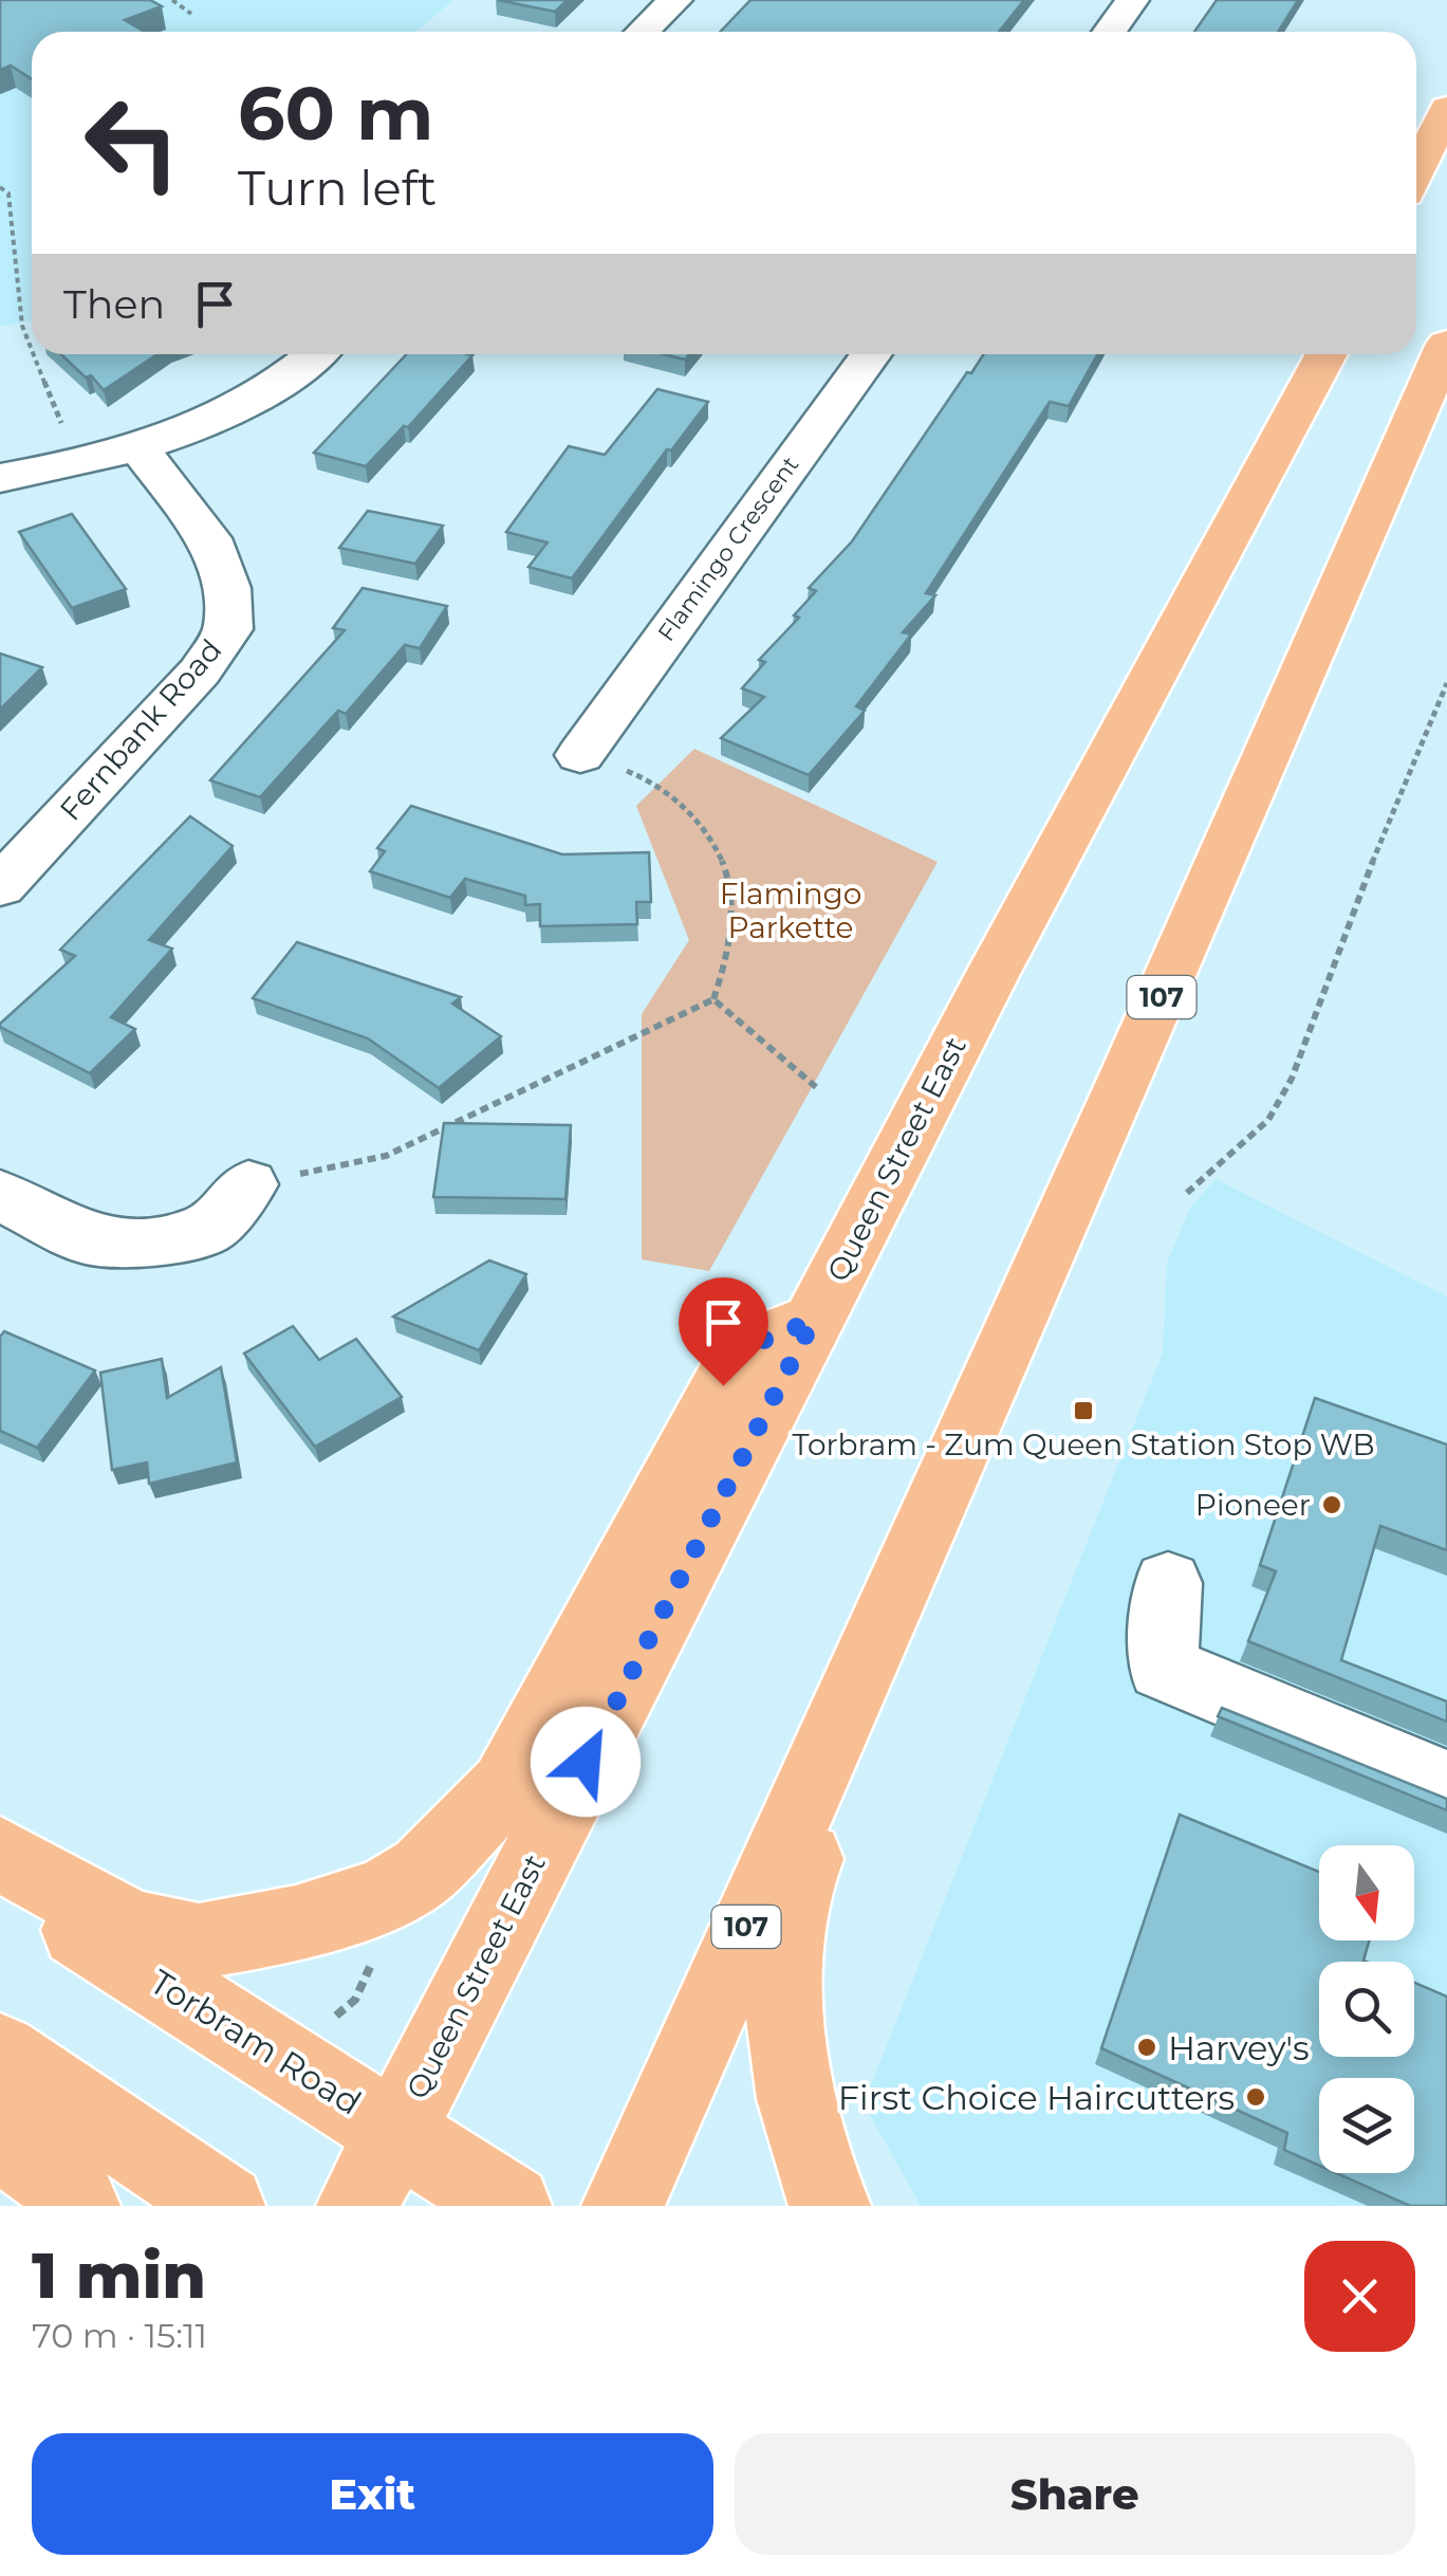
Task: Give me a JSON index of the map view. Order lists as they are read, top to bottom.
{
  "streets": {
    "main road": ["107", "Queen Street East", "Torbram Road"],
    "street": ["Flamingo Crescent", "Fernbank Road"]
  },
  "crossings": [
    ["Queen Street East", "Torbram Road"]
  ],
  "parks": ["Flamingo Parkette"],
  "places": {
    "transit": ["Torbram - Zum Queen Station Stop WB"],
    "other": ["Pioneer", "Harvey's", "First Choice Haircutters"]
  },
  "north": "bottom",
  "page": {
    "turn": ["60 m", "Turn left"],
    "then": "Then",
    "heading": ["1 min", "70 m · 15:11"],
    "buttons": ["Exit", "Share"]
  }
}
